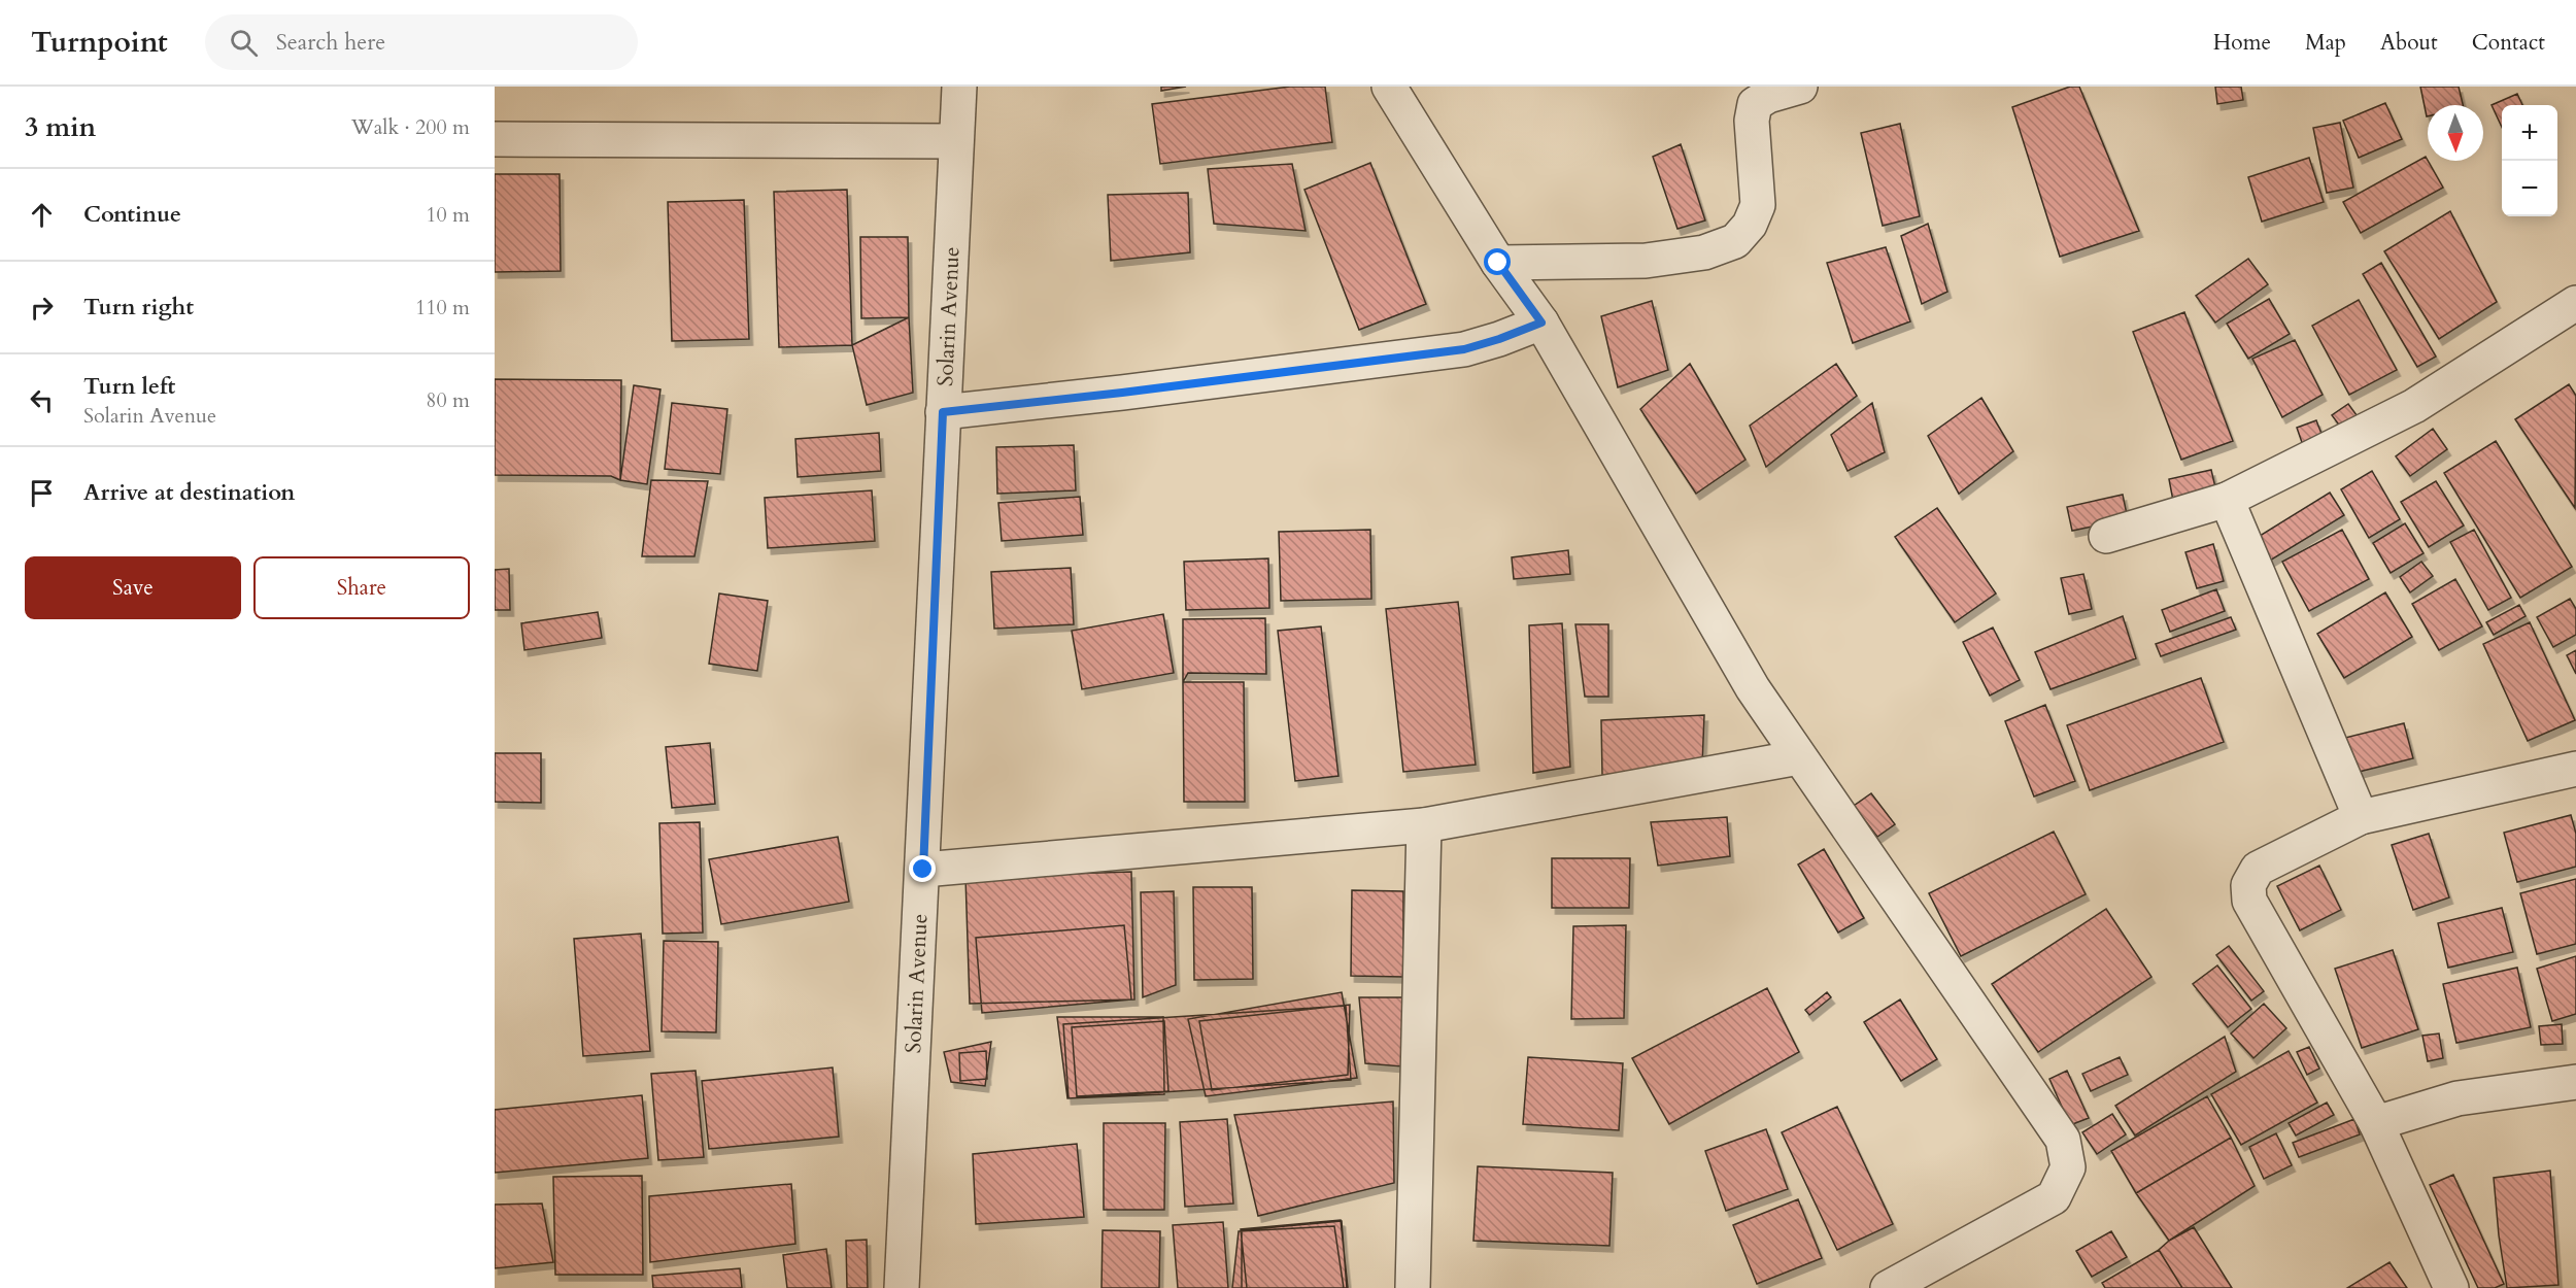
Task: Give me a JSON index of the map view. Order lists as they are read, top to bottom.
{
  "streets": {
    "street": ["Solarin Avenue"]
  },
  "north": "bottom",
  "page": {
    "header": "Turnpoint",
    "search": "Search here",
    "nav": [
      "Home",
      "Map",
      "About",
      "Contact"
    ],
    "heading": ["3 min", "Walk · 200 m"],
    "map_buttons": ["+", "−"],
    "list": [
      ["Continue", "10 m"],
      ["Turn right", "110 m"],
      ["Turn left", "Solarin Avenue", "80 m"],
      "Arrive at destination"
    ],
    "buttons": ["Save", "Share"]
  }
}
